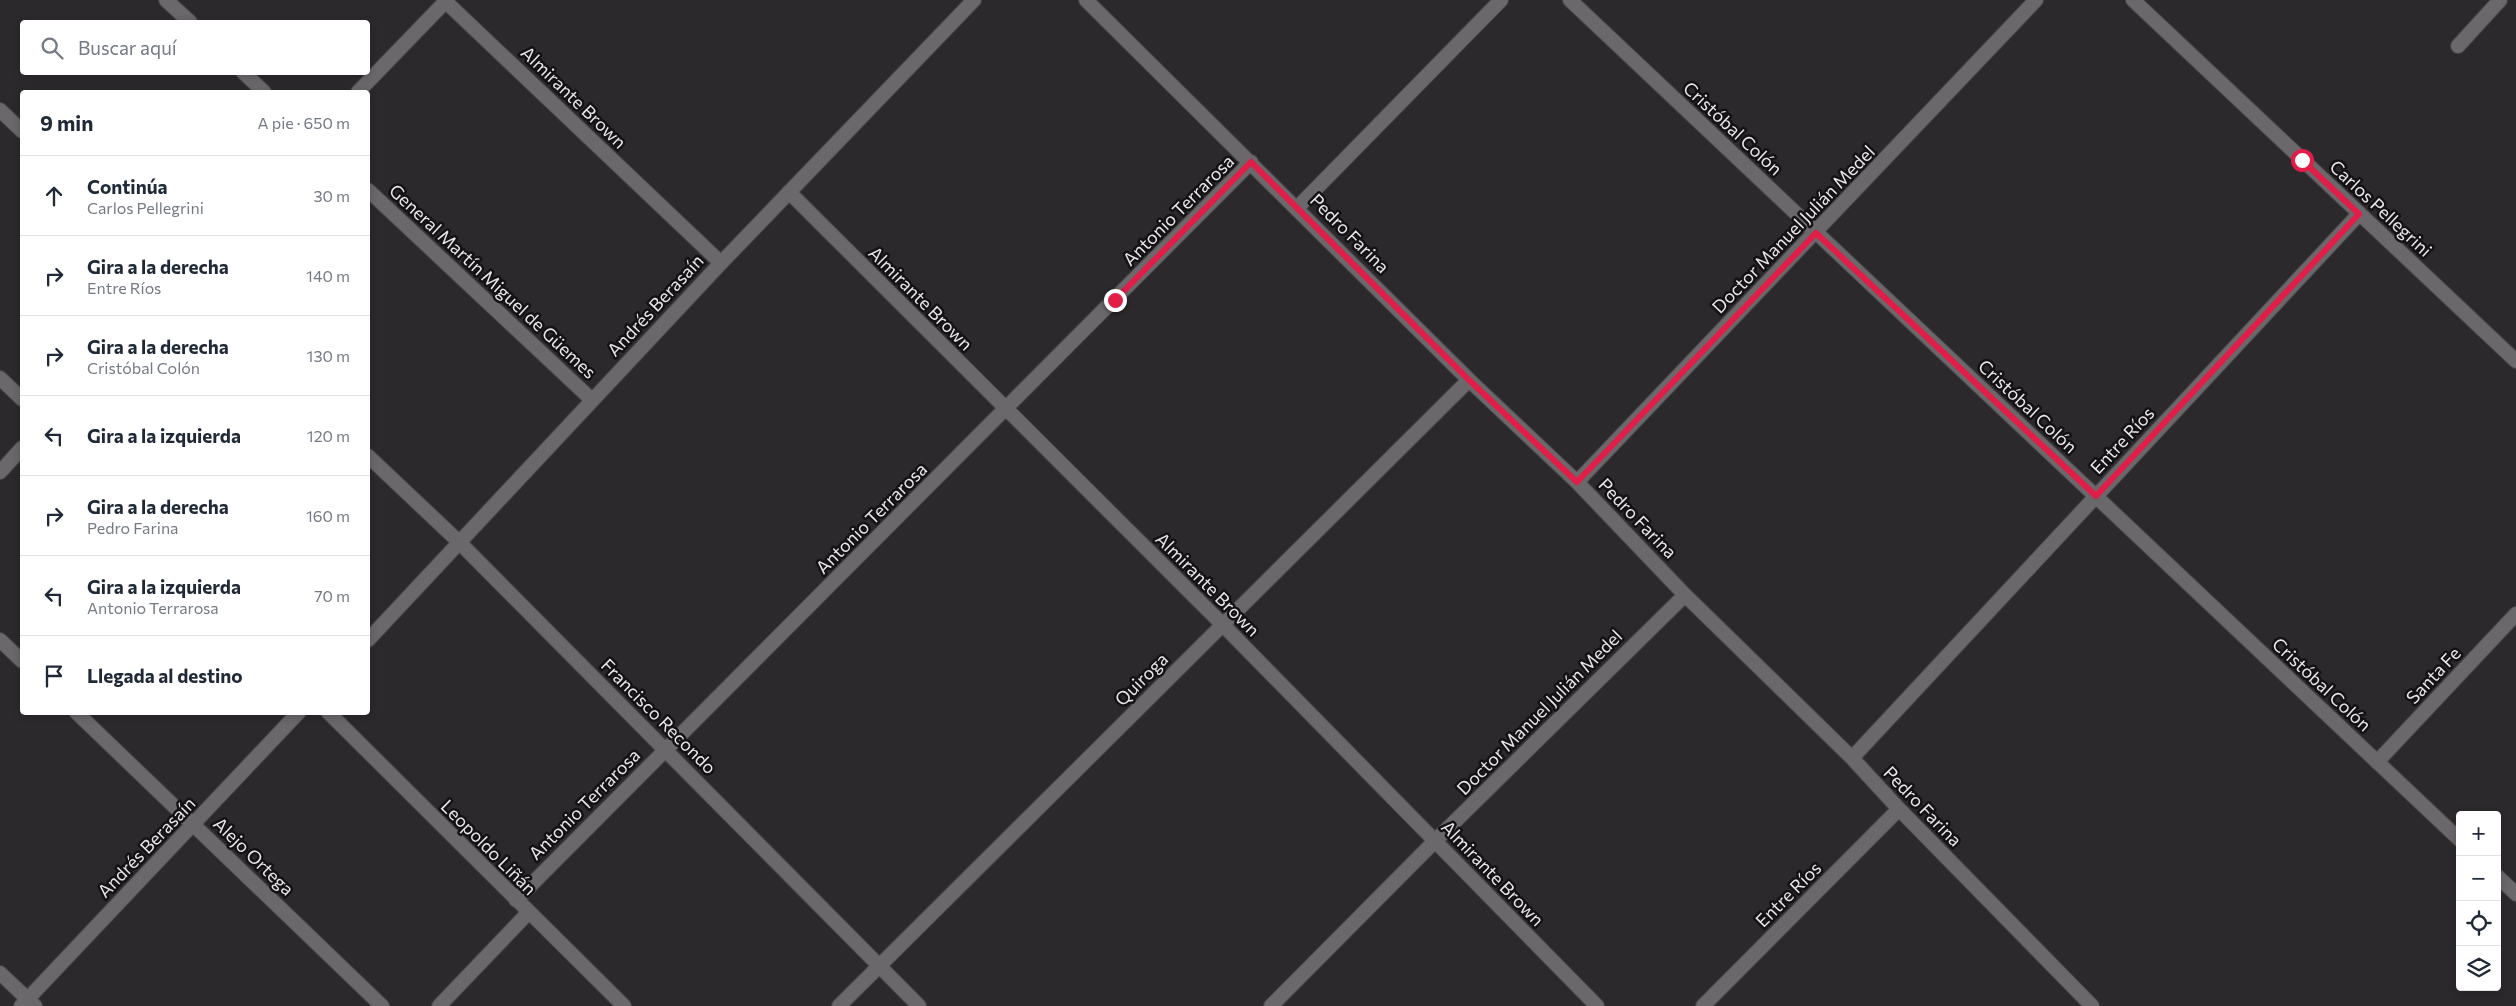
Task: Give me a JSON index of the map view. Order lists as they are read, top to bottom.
{
  "streets": {
    "street": [
      "Almirante Brown",
      "Cristóbal Colón",
      "Carlos Pellegrini",
      "Antonio Terrarosa",
      "Doctor Manuel Julián Medel",
      "Pedro Farina",
      "General Martín Miguel de Güemes",
      "Andrés Berasaín",
      "Entre Ríos",
      "Santa Fe",
      "Quiroga",
      "Francisco Recondo",
      "Leopoldo Liñán",
      "Alejo Ortega"
    ]
  },
  "crossings": [
    ["Almirante Brown", "Antonio Terrarosa"],
    ["Almirante Brown", "Doctor Manuel Julián Medel"],
    ["Almirante Brown", "Andrés Berasaín"],
    ["Almirante Brown", "Quiroga"],
    ["Cristóbal Colón", "Doctor Manuel Julián Medel"],
    ["Cristóbal Colón", "Entre Ríos"],
    ["Cristóbal Colón", "Santa Fe"],
    ["Carlos Pellegrini", "Entre Ríos"],
    ["Antonio Terrarosa", "Pedro Farina"],
    ["Antonio Terrarosa", "Francisco Recondo"],
    ["Antonio Terrarosa", "Leopoldo Liñán"],
    ["Doctor Manuel Julián Medel", "Pedro Farina"],
    ["Pedro Farina", "Entre Ríos"],
    ["Pedro Farina", "Quiroga"],
    ["General Martín Miguel de Güemes", "Andrés Berasaín"],
    ["Andrés Berasaín", "Francisco Recondo"],
    ["Andrés Berasaín", "Alejo Ortega"],
    ["Quiroga", "Francisco Recondo"]
  ],
  "page": {
    "search": "Buscar aquí",
    "heading": ["9 min", "A pie · 650 m"],
    "list": [
      ["Continúa", "Carlos Pellegrini", "30 m"],
      ["Gira a la derecha", "Entre Ríos", "140 m"],
      ["Gira a la derecha", "Cristóbal Colón", "130 m"],
      ["Gira a la izquierda", "120 m"],
      ["Gira a la derecha", "Pedro Farina", "160 m"],
      ["Gira a la izquierda", "Antonio Terrarosa", "70 m"],
      "Llegada al destino"
    ],
    "map_buttons": ["+", "−"]
  }
}
